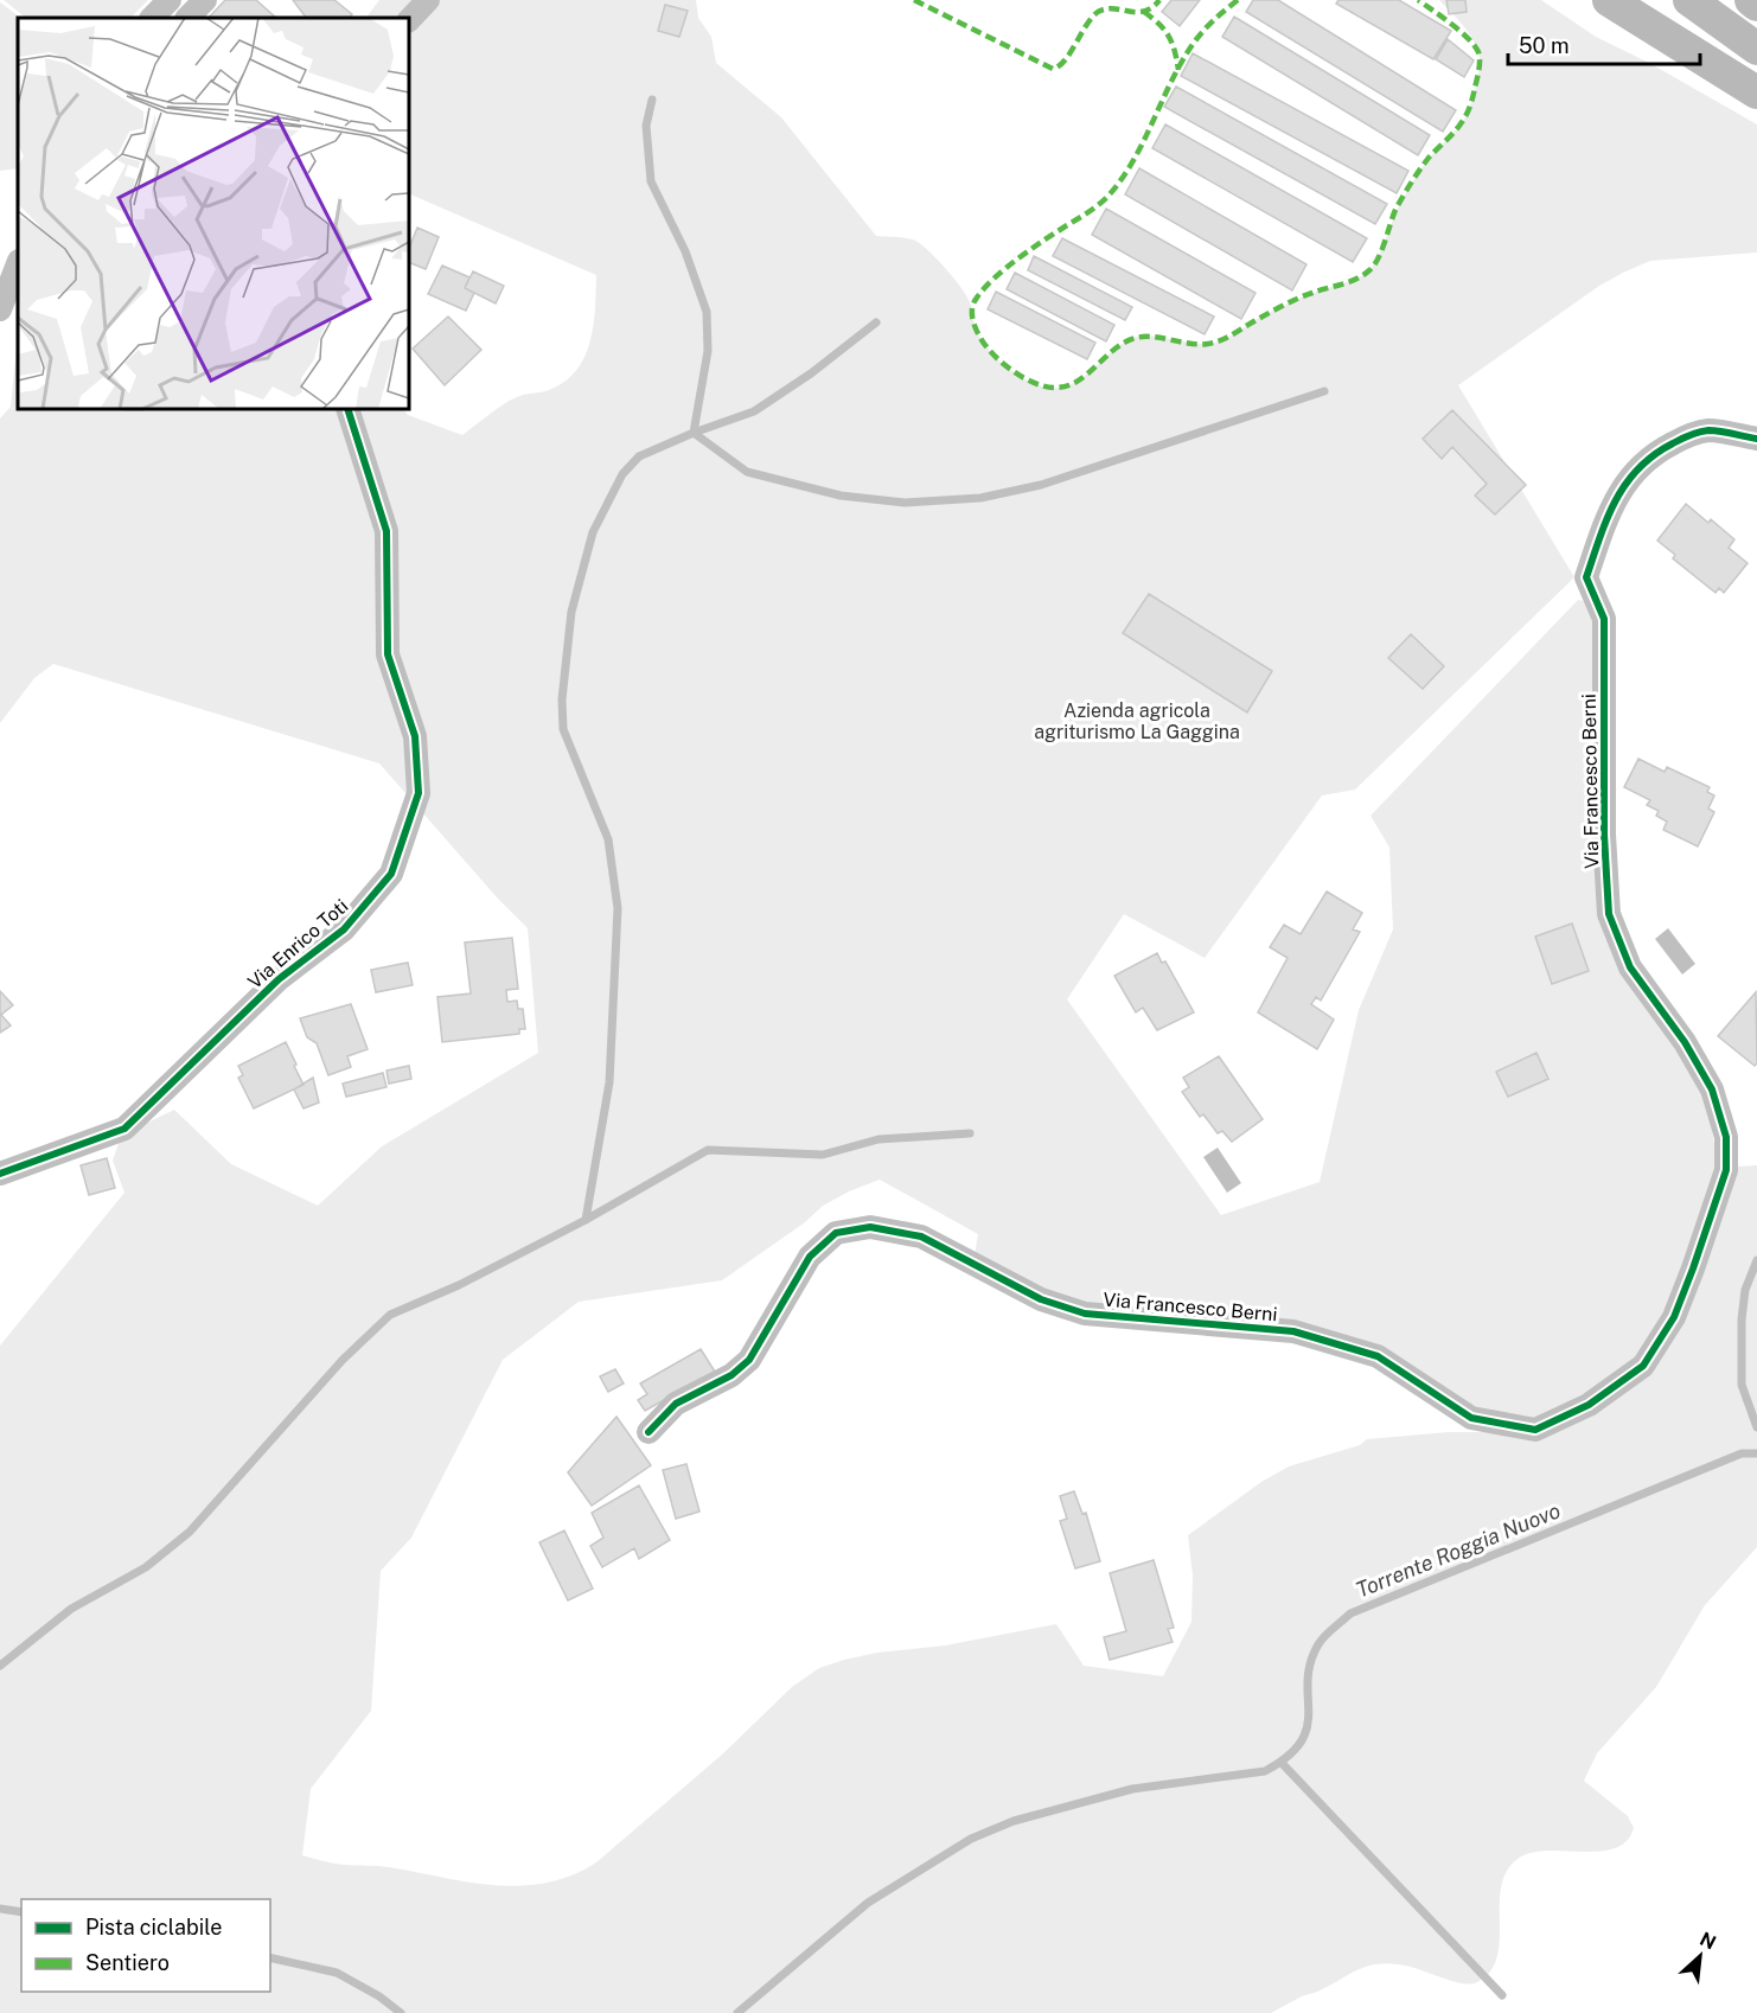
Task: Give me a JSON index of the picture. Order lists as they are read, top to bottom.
{
  "streets": {
    "street": ["Via Francesco Berni", "Via Enrico Toti"]
  },
  "water": ["Torrente Roggia Nuovo"],
  "parks": ["Azienda agricola agriturismo La Gaggina"],
  "legend": ["Pista ciclabile", "Sentiero"],
  "scale_bar": "50 m",
  "north": "top right"
}
